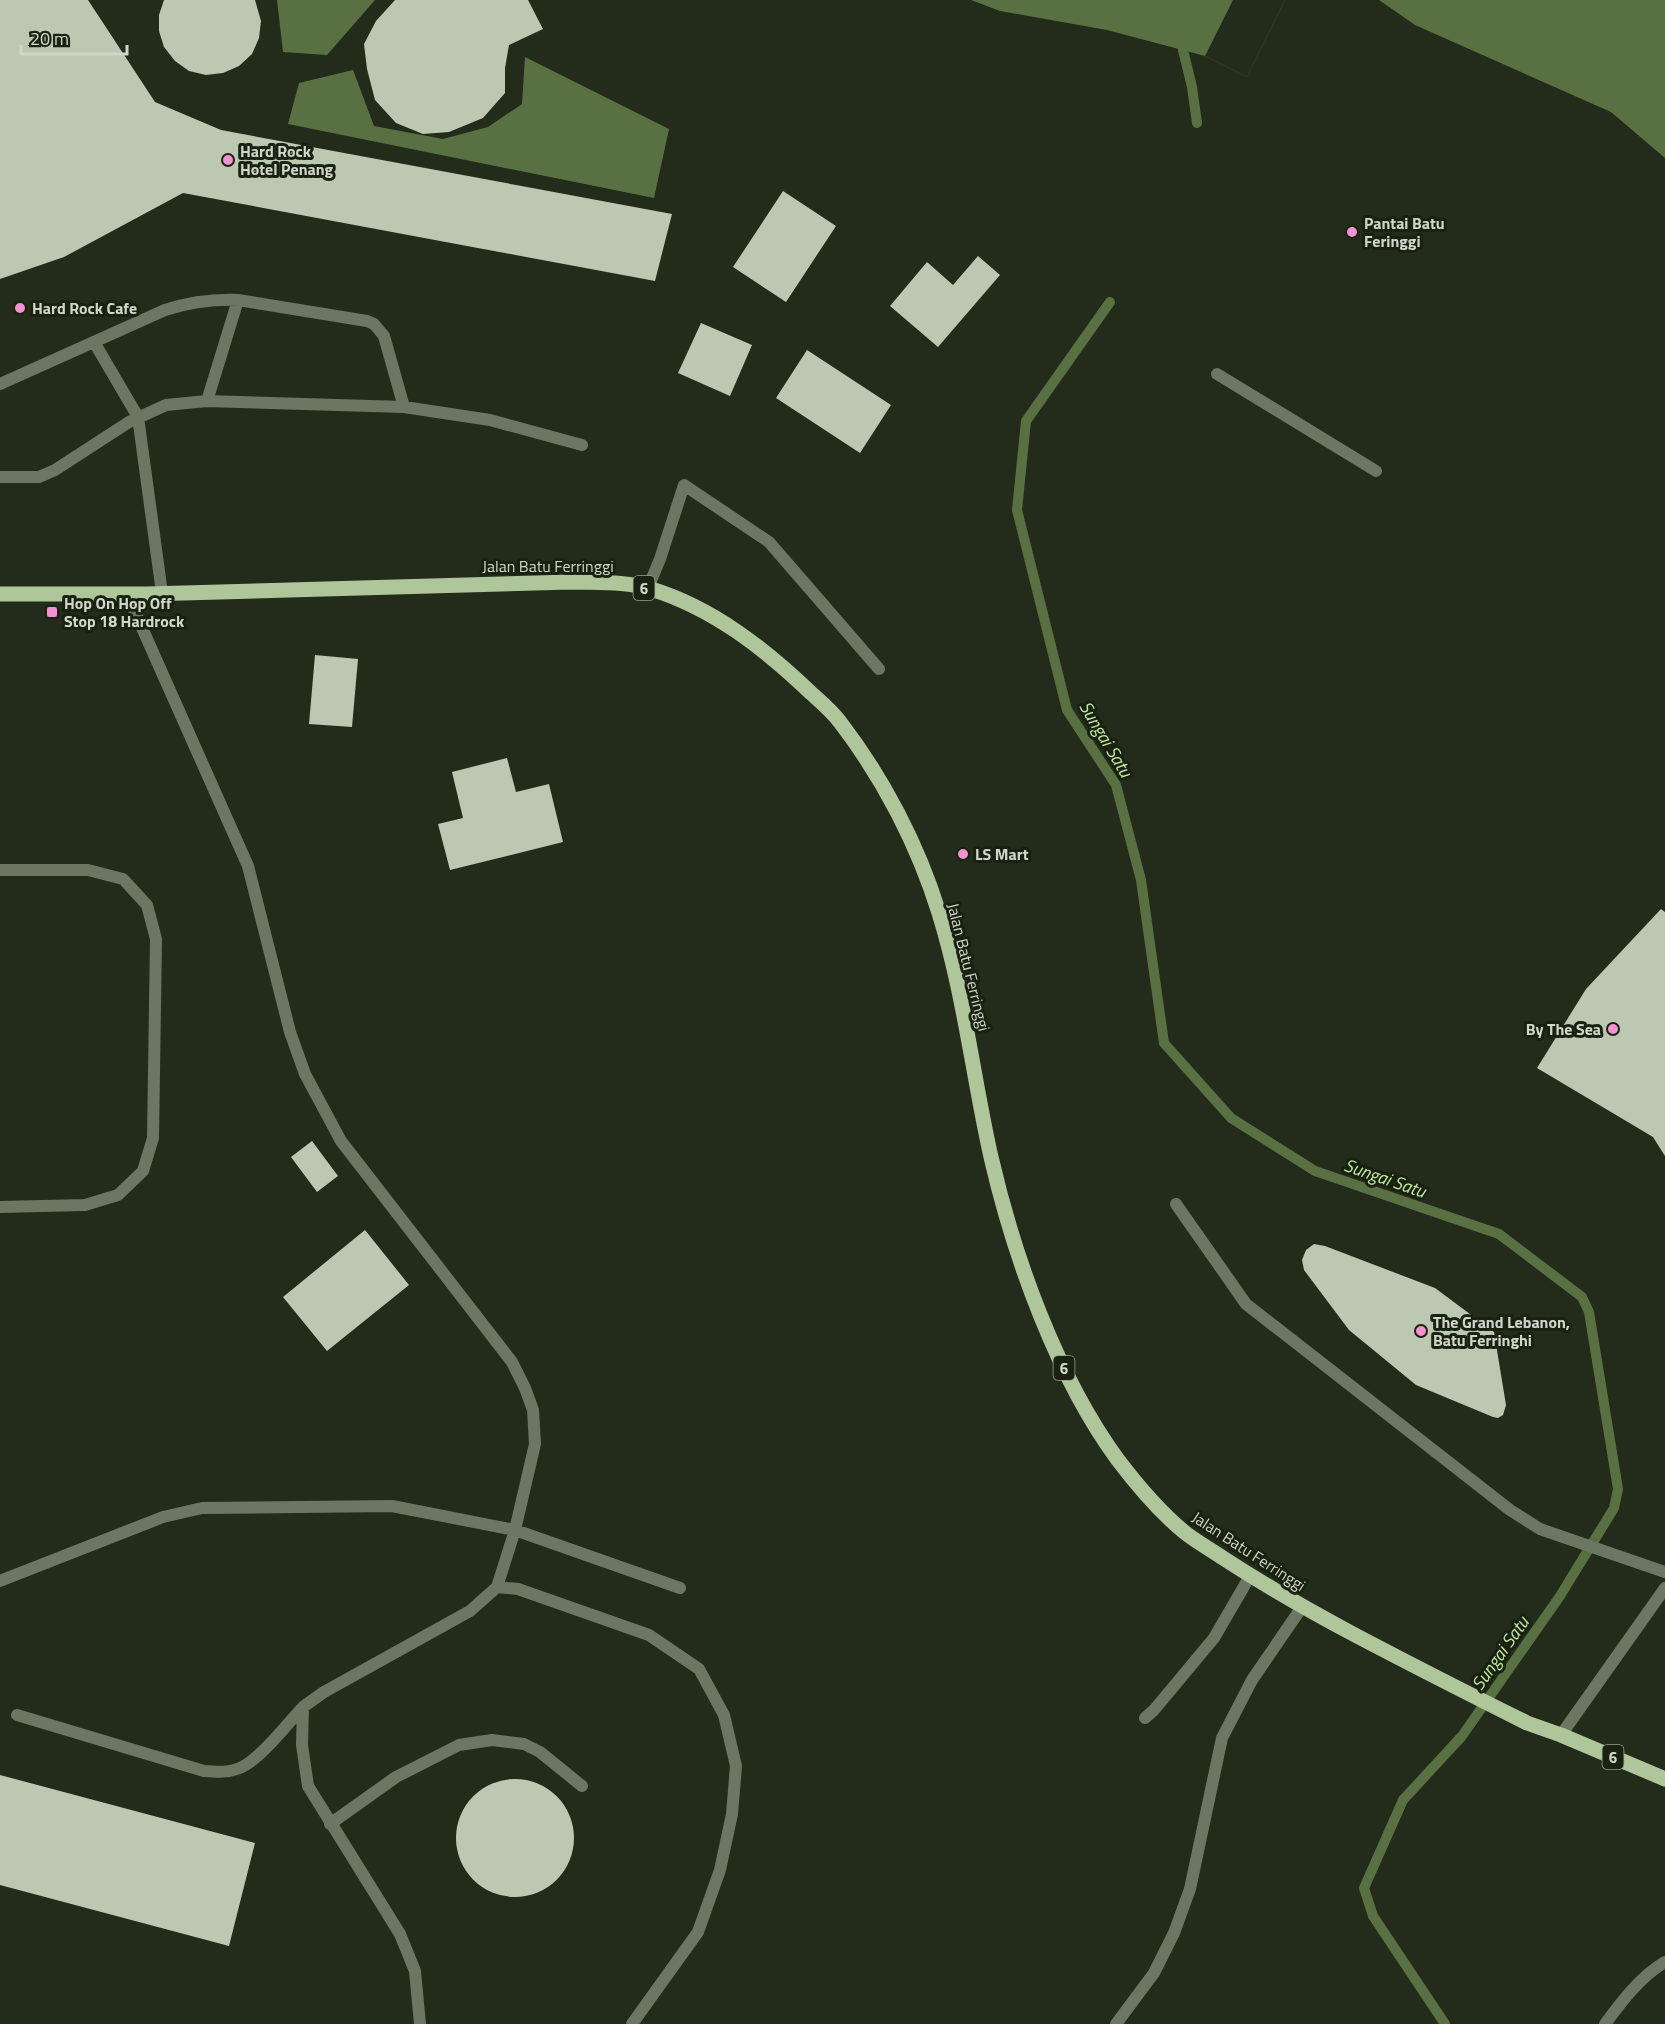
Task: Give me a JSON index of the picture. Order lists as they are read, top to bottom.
{
  "streets": {
    "main road": ["Jalan Batu Ferringgi", "6"]
  },
  "water": ["Sungai Satu"],
  "places": {
    "other": [
      "Hard Rock Hotel Penang",
      "Pantai Batu Feringgi",
      "Hard Rock Cafe",
      "LS Mart",
      "By The Sea",
      "The Grand Lebanon, Batu Ferringhi"
    ],
    "transit": ["Hop On Hop Off Stop 18 Hardrock"]
  },
  "scale_bar": "20 m"
}
